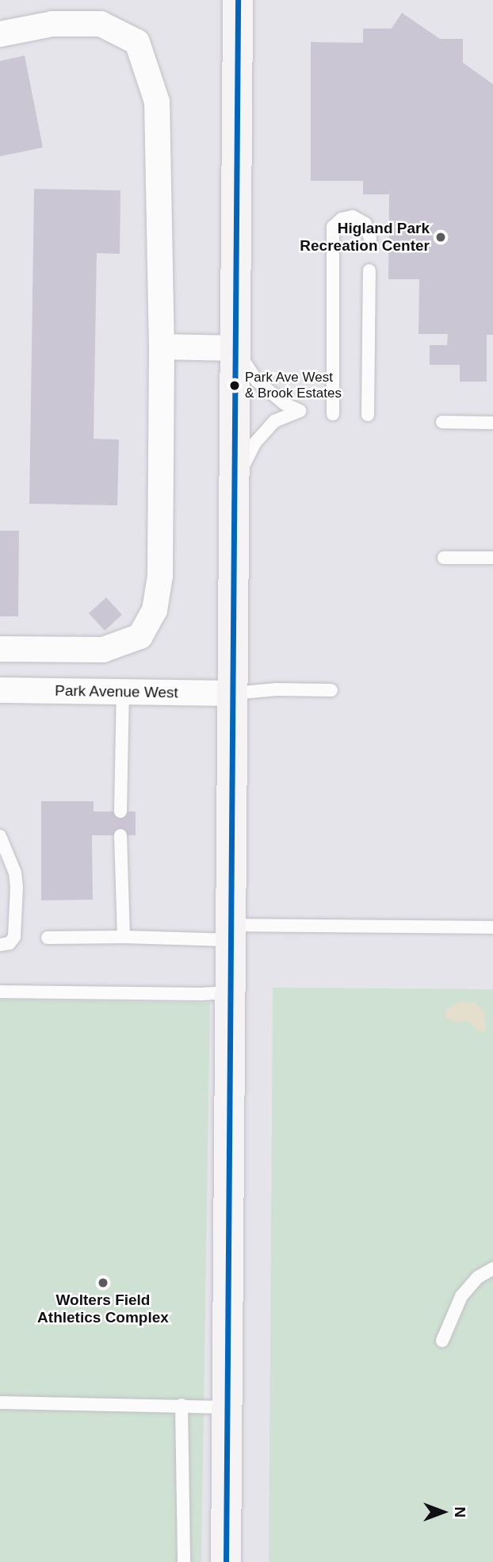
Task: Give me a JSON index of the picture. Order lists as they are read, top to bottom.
{
  "streets": {
    "street": ["Park Avenue West"]
  },
  "places": ["Higland Park Recreation Center", "Park Ave West & Brook Estates", "Wolters Field Athletics Complex"],
  "north": "right"
}
